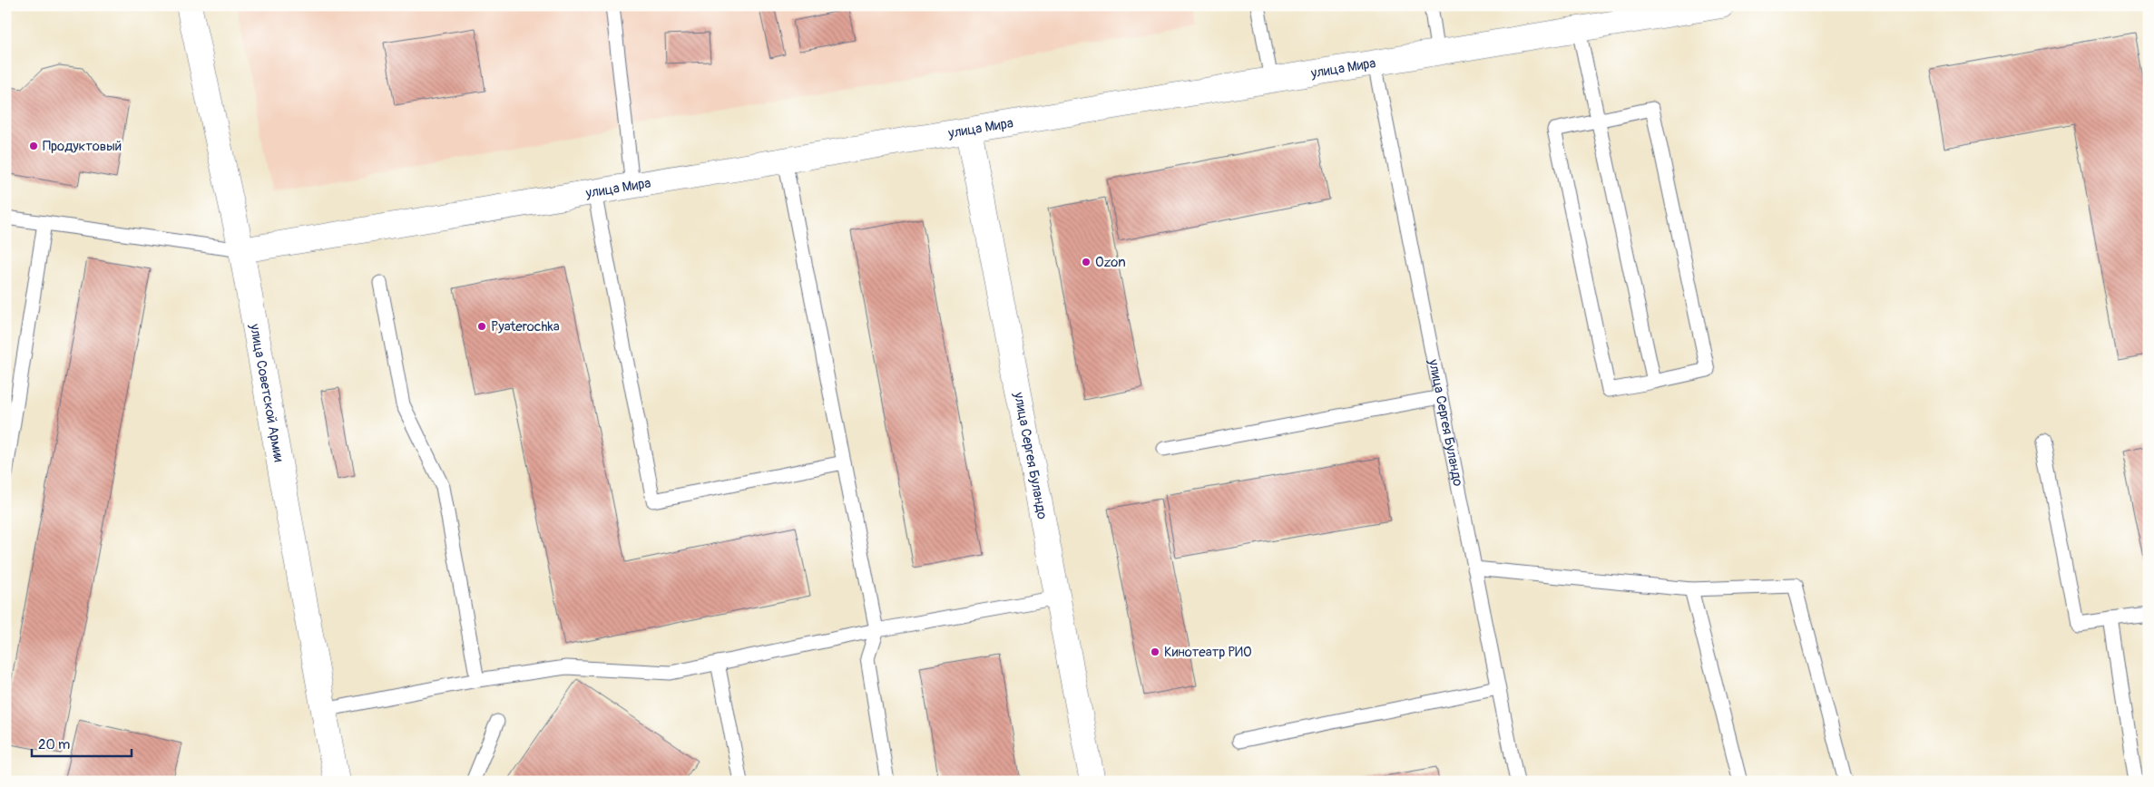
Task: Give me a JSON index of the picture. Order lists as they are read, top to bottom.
{
  "streets": {
    "street": ["улица Мира", "улица Советской Армии", "улица Сергея Буландо"]
  },
  "crossings": [
    ["улица Мира", "улица Советской Армии"],
    ["улица Мира", "улица Сергея Буландо"]
  ],
  "places": [
    "Продуктовый",
    "Ozon",
    "Pyaterochka",
    "Кинотеатр РИО"
  ],
  "scale_bar": "20 m"
}
